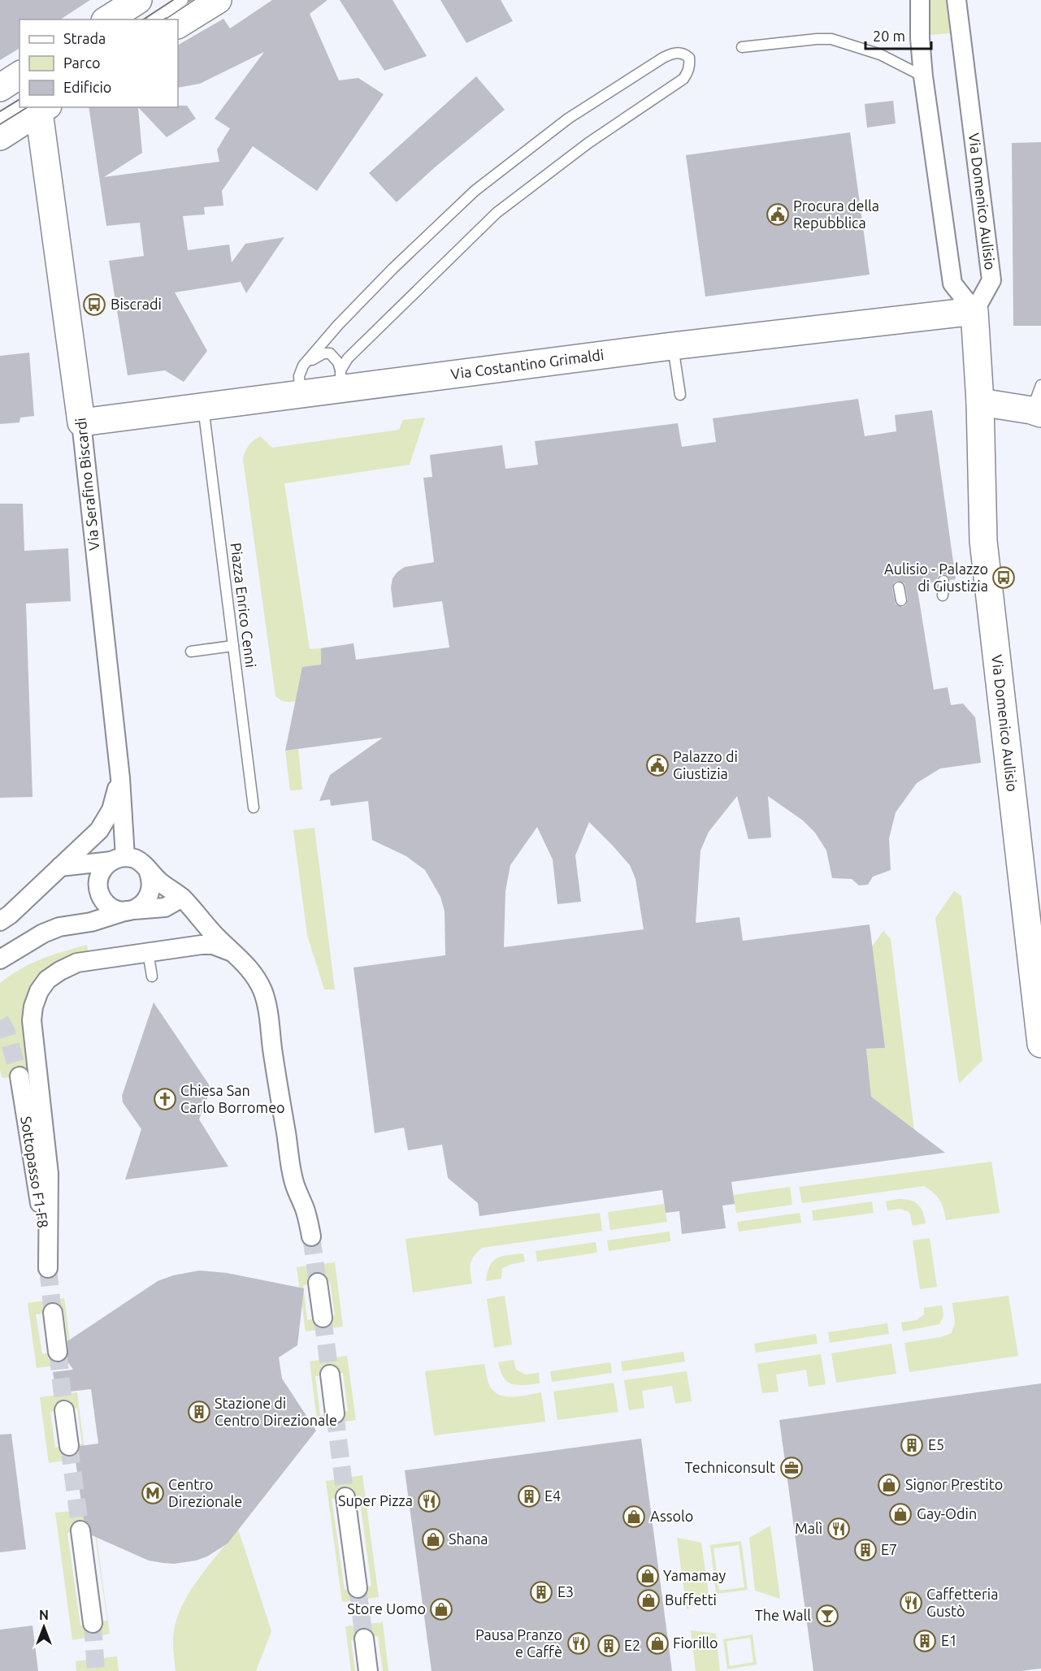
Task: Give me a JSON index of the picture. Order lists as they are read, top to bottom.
{
  "streets": {
    "main road": ["Via Domenico Aulisio", "Via Costantino Grimaldi", "Via Serafino Biscardi"],
    "street": ["Sottopasso F1-F8"],
    "lane": ["Piazza Enrico Cenni"]
  },
  "crossings": [
    ["Via Domenico Aulisio", "Via Costantino Grimaldi"],
    ["Via Costantino Grimaldi", "Via Serafino Biscardi"],
    ["Via Costantino Grimaldi", "Piazza Enrico Cenni"]
  ],
  "places": {
    "public building": ["Procura della Repubblica", "Palazzo di Giustizia"],
    "bus stop": ["Biscradi", "Aulisio - Palazzo di Giustizia"],
    "church": ["Chiesa San Carlo Borromeo"],
    "building": [
      "Stazione di Centro Direzionale",
      "E5",
      "E4",
      "E7",
      "E3",
      "E1",
      "E2"
    ],
    "office": ["Techniconsult"],
    "shop": [
      "Signor Prestito",
      "Gay-Odin",
      "Assolo",
      "Shana",
      "Yamamay",
      "Buffetti",
      "Store Uomo",
      "Fiorillo"
    ],
    "metro station": ["Centro Direzionale"],
    "restaurant": [
      "Super Pizza",
      "Malì",
      "Caffetteria Gustò",
      "Pausa Pranzo e Caffè"
    ],
    "bar": ["The Wall"]
  },
  "legend": ["Strada", "Parco", "Edificio"],
  "scale_bar": "20 m",
  "north": "top"
}
